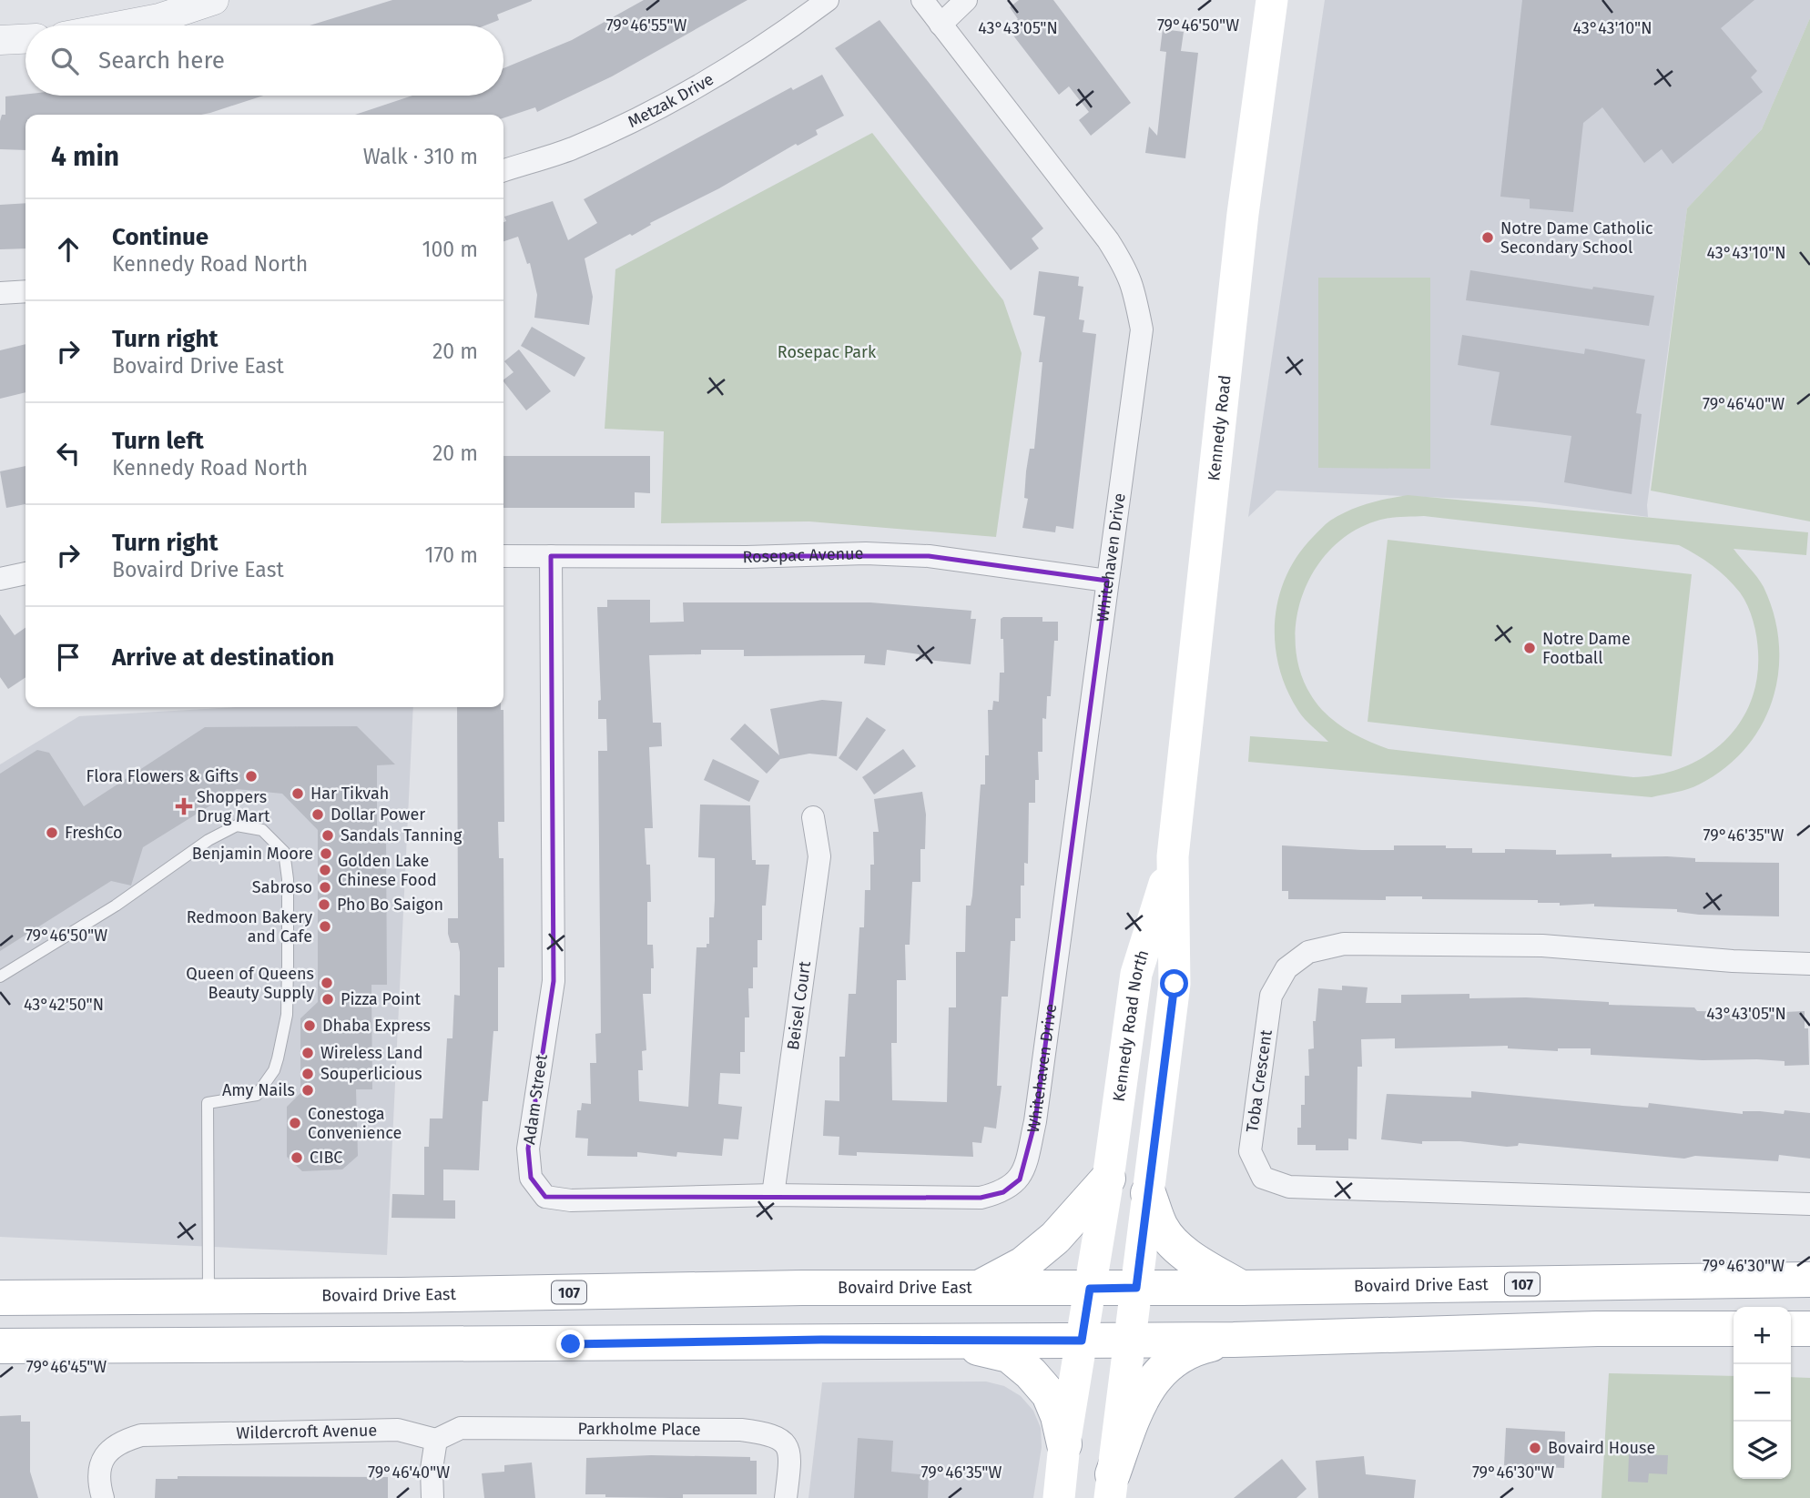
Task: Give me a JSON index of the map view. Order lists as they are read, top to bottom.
{
  "streets": {
    "main road": [
      "Kennedy Road",
      "Kennedy Road North",
      "107",
      "Bovaird Drive East"
    ],
    "street": [
      "Metzak Drive",
      "Rosepac Avenue",
      "Whitehaven Drive",
      "Beisel Court",
      "Toba Crescent",
      "Adam Street",
      "Parkholme Place",
      "Wildercroft Avenue"
    ]
  },
  "crossings": [
    ["Kennedy Road", "Kennedy Road North"],
    ["Rosepac Avenue", "Whitehaven Drive"],
    ["Rosepac Avenue", "Adam Street"],
    ["Whitehaven Drive", "Adam Street"],
    ["Beisel Court", "Adam Street"],
    ["Kennedy Road North", "Bovaird Drive East"],
    ["Parkholme Place", "Wildercroft Avenue"]
  ],
  "parks": ["Rosepac Park"],
  "places": {
    "other": [
      "Notre Dame Catholic Secondary School",
      "Notre Dame Football",
      "Flora Flowers & Gifts",
      "Har Tikvah",
      "Dollar Power",
      "FreshCo",
      "Sandals Tanning",
      "Benjamin Moore",
      "Golden Lake Chinese Food",
      "Sabroso",
      "Pho Bo Saigon",
      "Redmoon Bakery and Cafe",
      "Queen of Queens Beauty Supply",
      "Pizza Point",
      "Dhaba Express",
      "Wireless Land",
      "Souperlicious",
      "Amy Nails",
      "Conestoga Convenience",
      "CIBC",
      "Bovaird House"
    ],
    "health": ["Shoppers Drug Mart"]
  },
  "page": {
    "search": "Search here",
    "heading": ["4 min", "Walk · 310 m"],
    "list": [
      ["Continue", "Kennedy Road North", "100 m"],
      ["Turn right", "Bovaird Drive East", "20 m"],
      ["Turn left", "Kennedy Road North", "20 m"],
      ["Turn right", "Bovaird Drive East", "170 m"],
      "Arrive at destination"
    ],
    "map_buttons": ["+", "−"]
  },
  "coordinates": [
    "79°46'55\"W",
    "79°46'50\"W",
    "43°43'05\"N",
    "43°43'10\"N",
    "79°46'40\"W",
    "79°46'35\"W",
    "43°42'50\"N",
    "79°46'30\"W",
    "79°46'45\"W"
  ]
}
